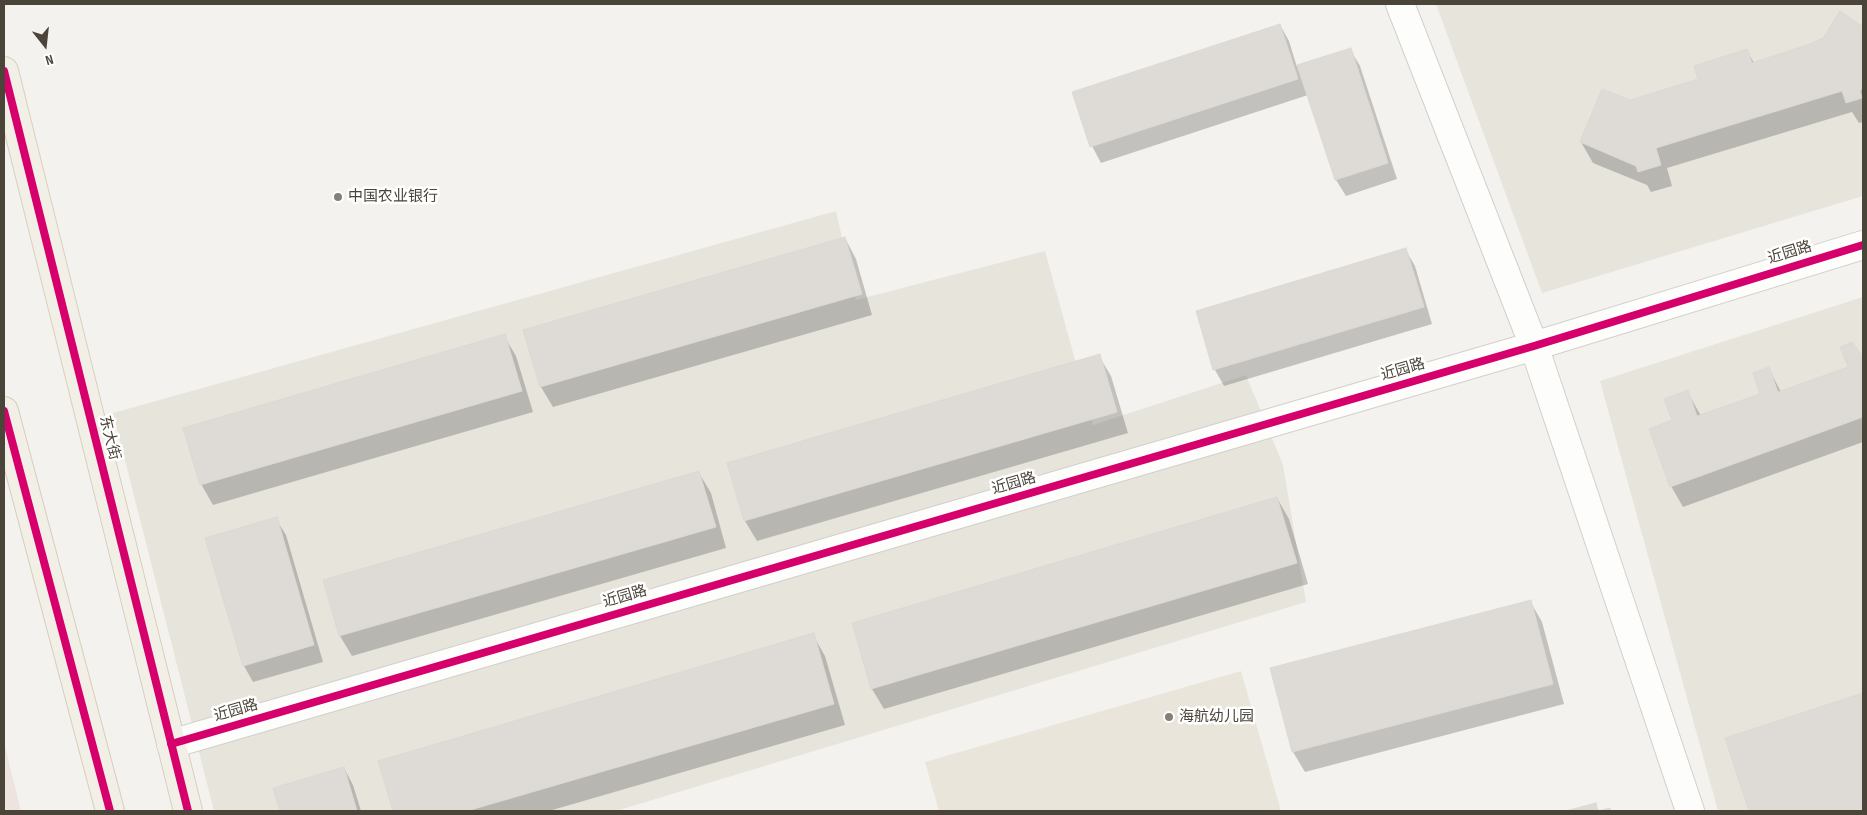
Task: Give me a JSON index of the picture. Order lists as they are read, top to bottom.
{
  "streets": {
    "main road": ["东大街"],
    "street": ["近园路"]
  },
  "crossings": [
    ["近园路", "东大街"]
  ],
  "places": ["中国农业银行", "海航幼儿园"],
  "north": "bottom"
}
